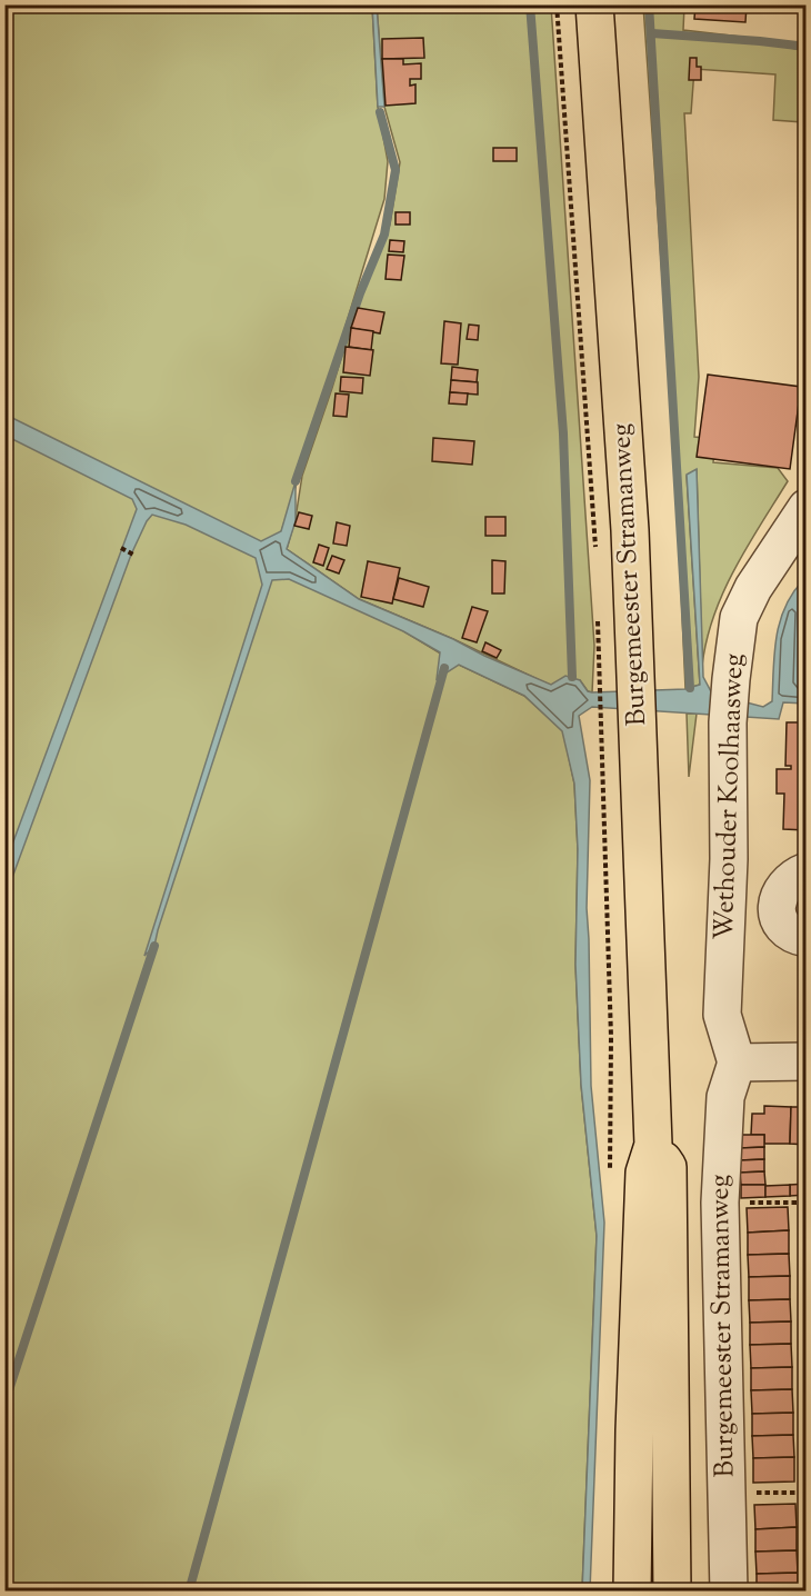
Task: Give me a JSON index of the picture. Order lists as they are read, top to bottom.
{
  "streets": {
    "main road": ["Burgemeester Stramanweg"],
    "street": ["Wethouder Koolhaasweg"]
  },
  "crossings": [
    ["Burgemeester Stramanweg", "Wethouder Koolhaasweg"]
  ]
}
